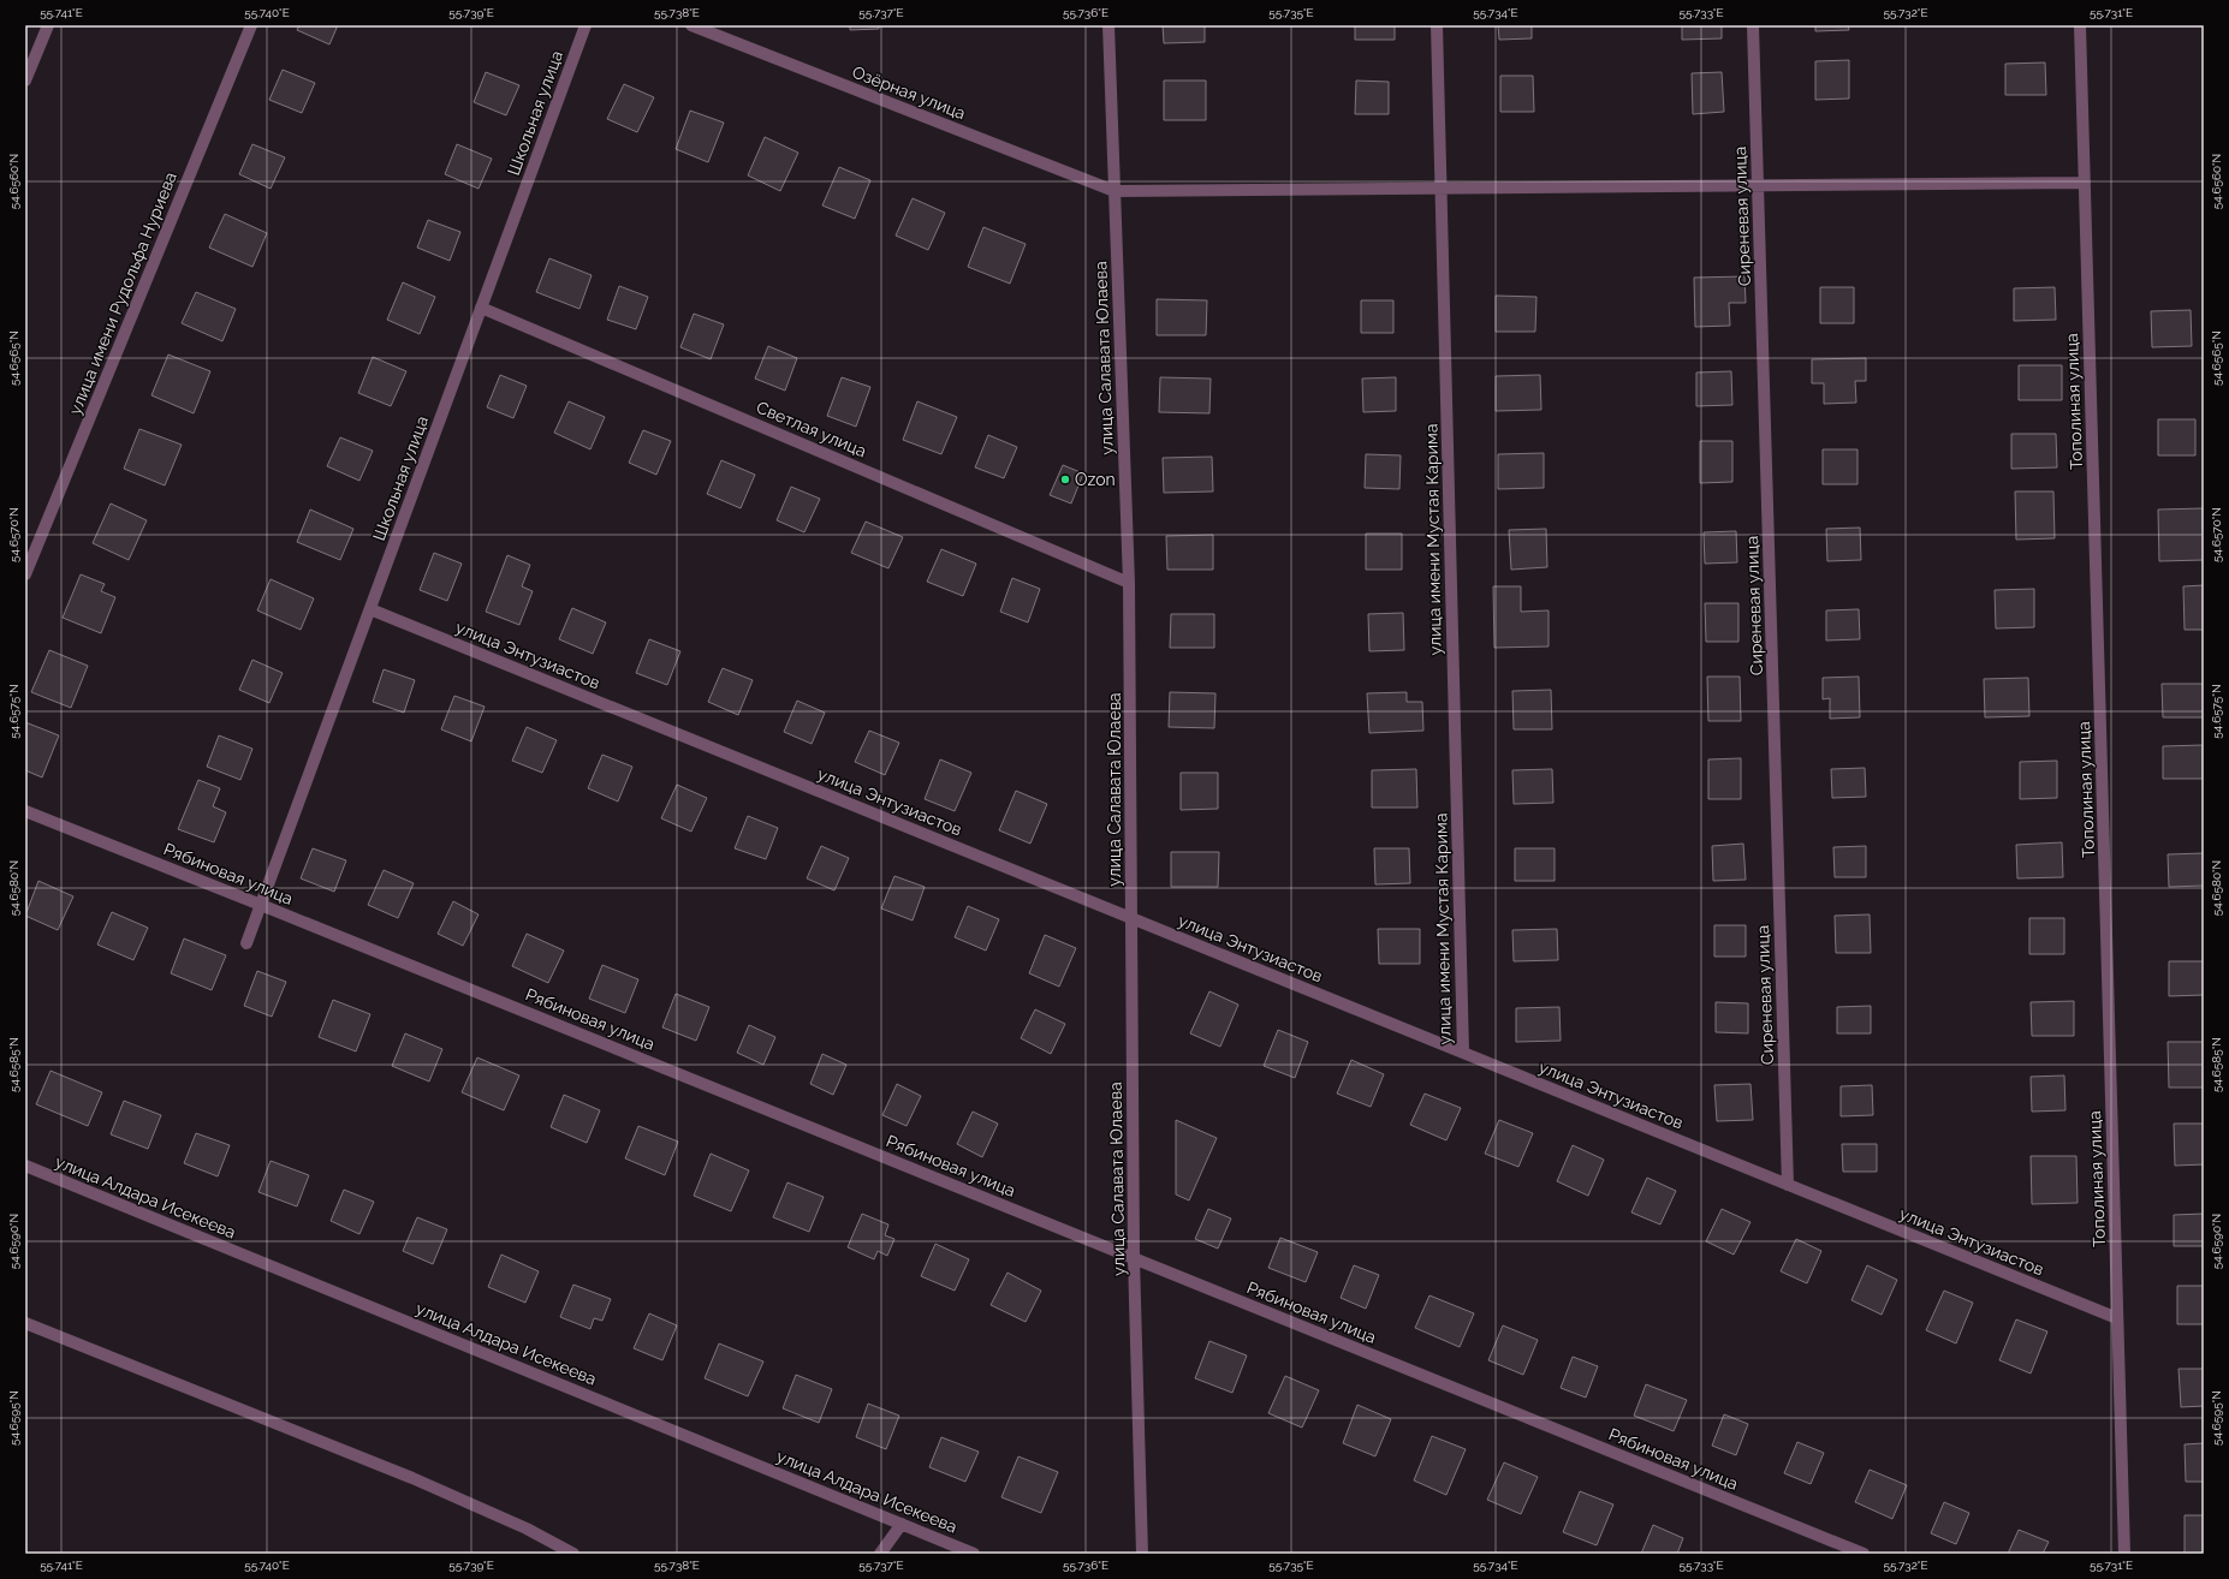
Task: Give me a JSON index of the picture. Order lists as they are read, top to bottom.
{
  "streets": {
    "street": [
      "Озёрная улица",
      "Школьная улица",
      "Сиреневая улица",
      "улица имени Рудольфа Нуриева",
      "улица Салавата Юлаева",
      "Тополиная улица",
      "Светлая улица",
      "улица имени Мустая Карима",
      "улица Энтузиастов",
      "Рябиновая улица",
      "улица Алдара Исекеева"
    ]
  },
  "crossings": [
    ["Озёрная улица", "улица Салавата Юлаева"],
    ["Школьная улица", "Светлая улица"],
    ["Школьная улица", "улица Энтузиастов"],
    ["Школьная улица", "Рябиновая улица"],
    ["Сиреневая улица", "улица Энтузиастов"],
    ["улица Салавата Юлаева", "Светлая улица"],
    ["улица Салавата Юлаева", "улица Энтузиастов"],
    ["улица Салавата Юлаева", "Рябиновая улица"],
    ["Тополиная улица", "улица Энтузиастов"],
    ["улица имени Мустая Карима", "улица Энтузиастов"]
  ],
  "places": ["Ozon"],
  "coordinates": [
    "55.741°E",
    "55.740°E",
    "55.739°E",
    "55.738°E",
    "55.737°E",
    "55.736°E",
    "55.735°E",
    "55.734°E",
    "55.733°E",
    "55.732°E",
    "55.731°E",
    "54.6560°N",
    "54.6565°N",
    "54.6570°N",
    "54.6575°N",
    "54.6580°N",
    "54.6585°N",
    "54.6590°N",
    "54.6595°N"
  ]
}
